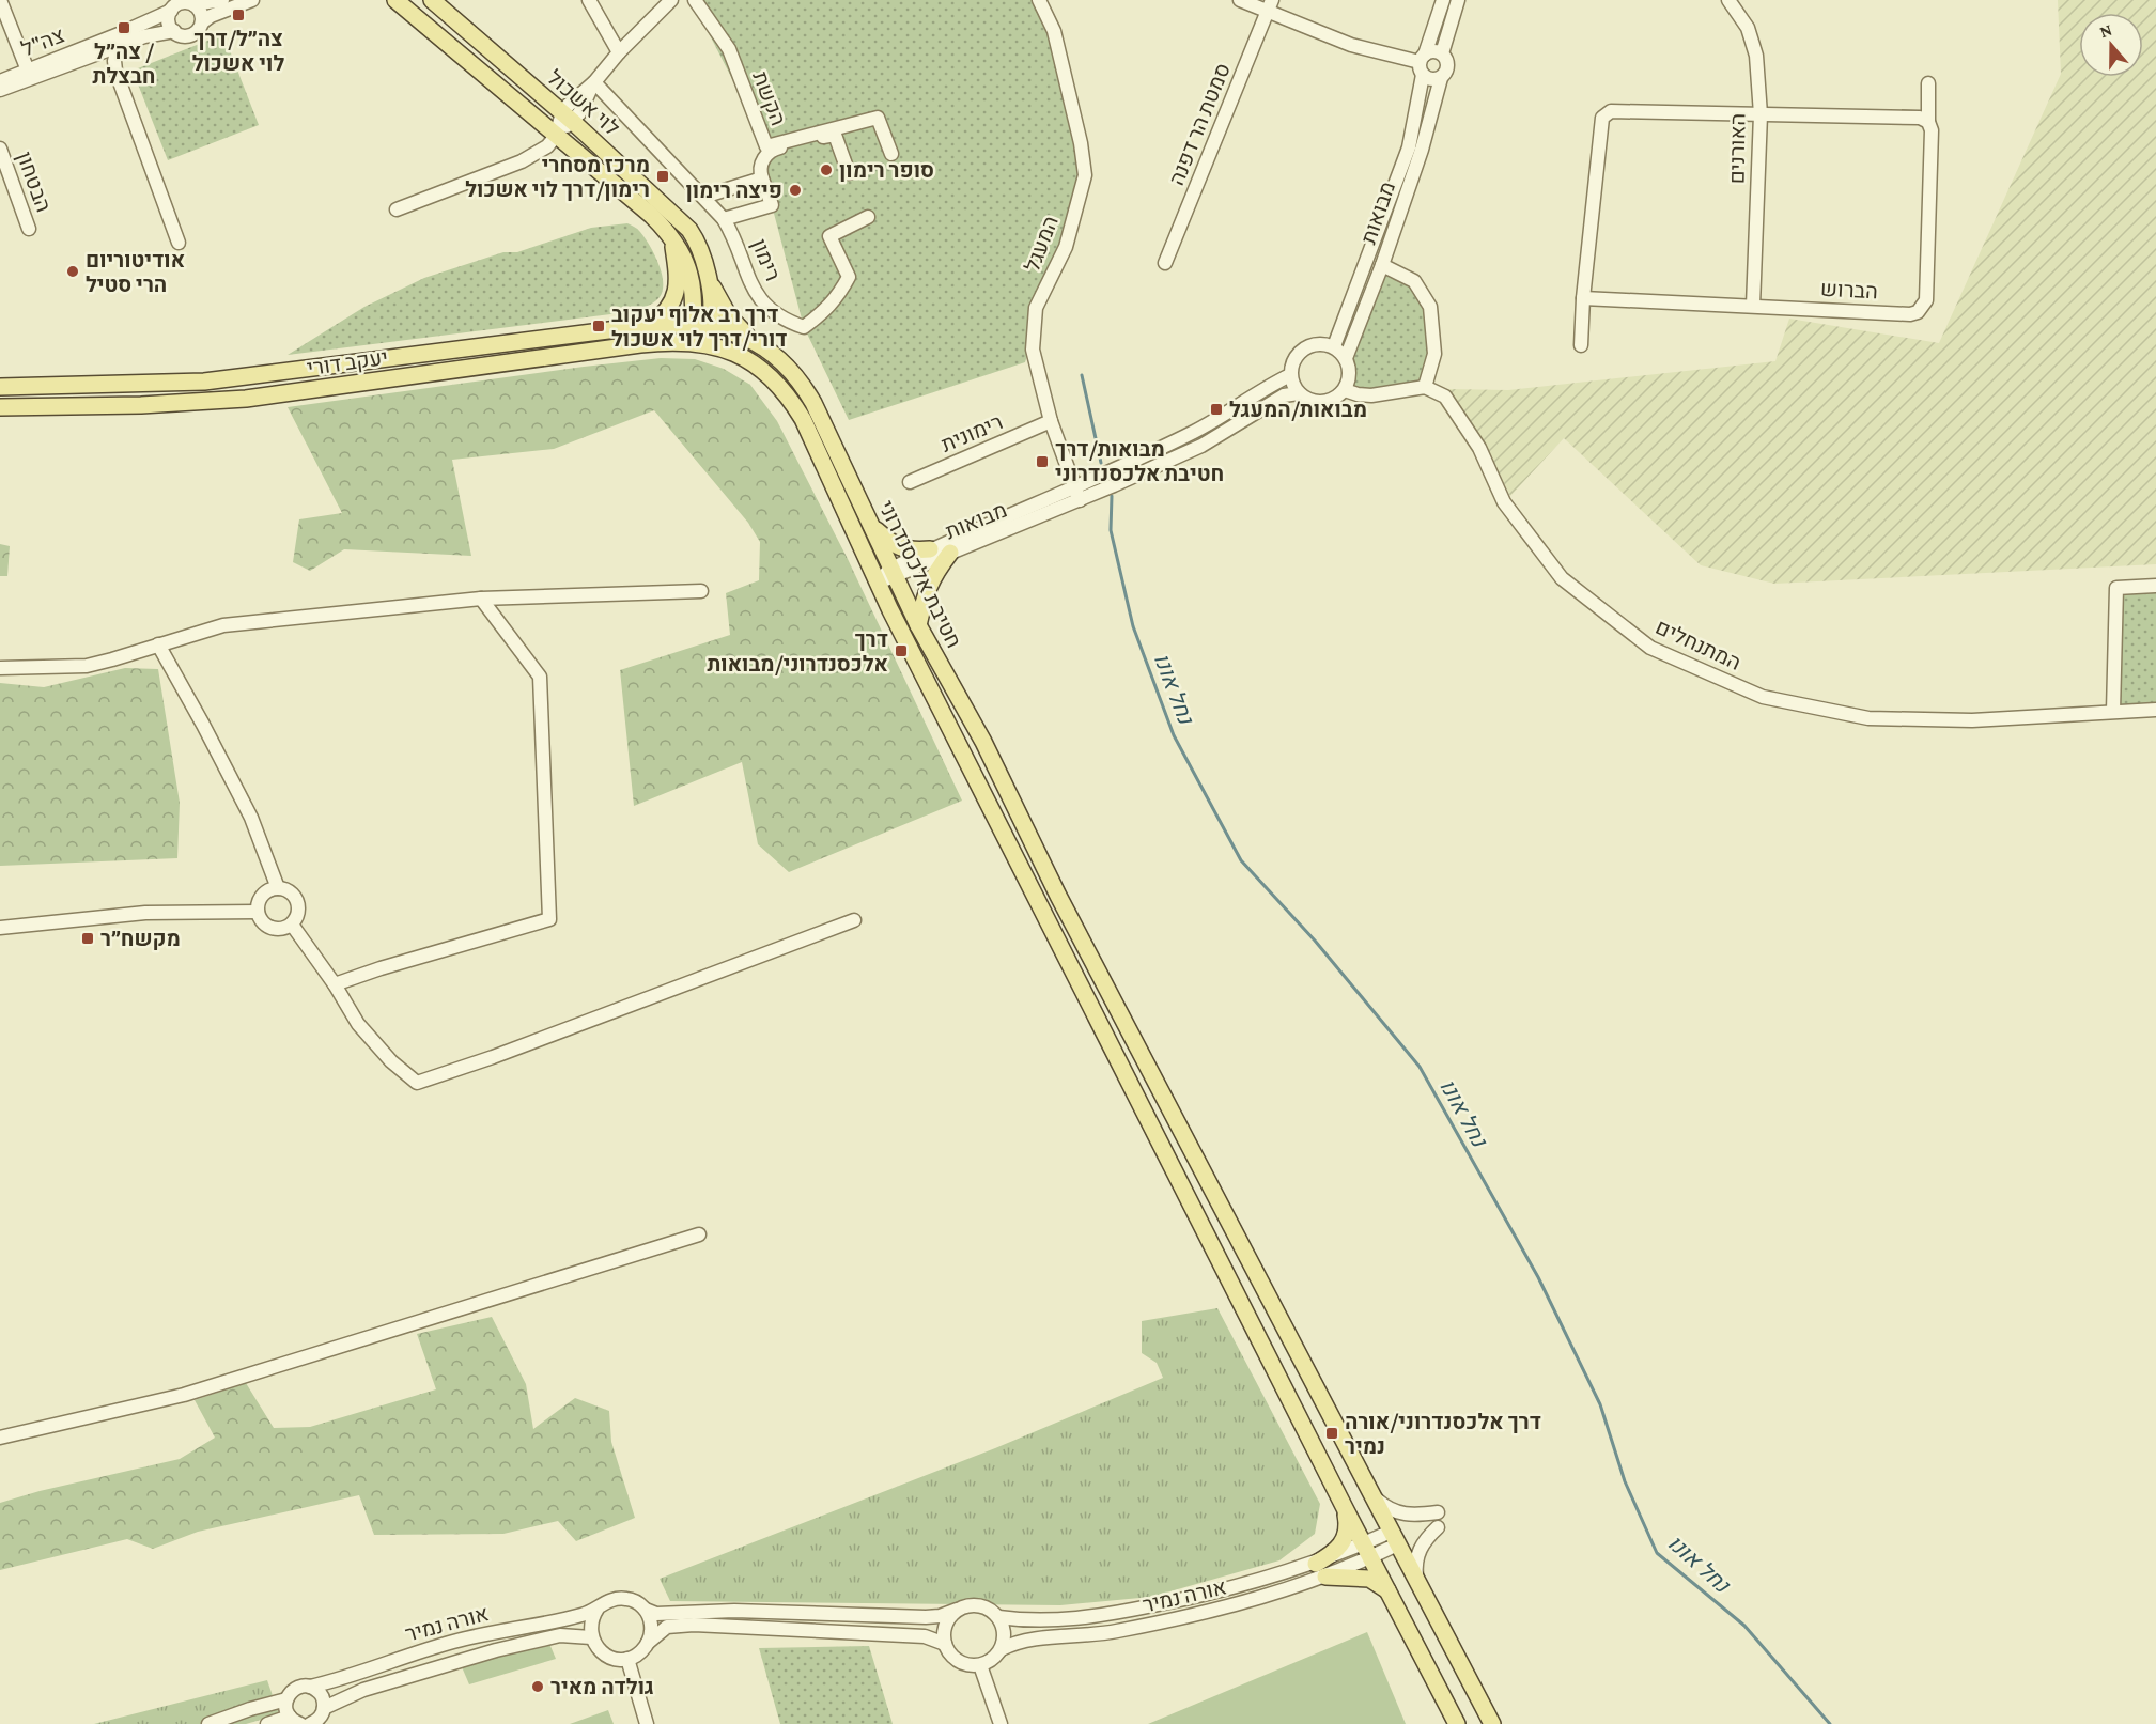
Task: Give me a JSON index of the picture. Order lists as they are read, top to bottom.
{
  "streets": {
    "main road": ["לוי אשכול", "יעקב דורי", "חטיבת אלכסנדרוני"],
    "street": [
      "צה\"ל",
      "הקשת",
      "סמטת הר דפנה",
      "האורנים",
      "הבטחון",
      "מבואות",
      "המעגל",
      "רימון",
      "הברוש",
      "רימונית",
      "המתנחלים",
      "אורה נמיר"
    ]
  },
  "crossings": [
    ["לוי אשכול", "יעקב דורי"],
    ["לוי אשכול", "חטיבת אלכסנדרוני"],
    ["האורנים", "הברוש"],
    ["מבואות", "המעגל"],
    ["מבואות", "חטיבת אלכסנדרוני"],
    ["המעגל", "רימונית"],
    ["יעקב דורי", "חטיבת אלכסנדרוני"],
    ["חטיבת אלכסנדרוני", "אורה נמיר"]
  ],
  "water": ["נחל אונו"],
  "places": {
    "transit": [
      "צה״ל/דרך לוי אשכול",
      "צה״ל / חבצלת",
      "מרכז מסחרי רימון/דרך לוי אשכול",
      "דרך רב אלוף יעקוב דורי/דרך לוי אשכול",
      "מבואות/המעגל",
      "מבואות/דרך חטיבת אלכסנדרוני",
      "דרך אלכסנדרוני/מבואות",
      "מקשח״ר",
      "דרך אלכסנדרוני/אורה נמיר"
    ],
    "other": [
      "סופר רימון",
      "פיצה רימון",
      "אודיטוריום הרי סטיל",
      "גולדה מאיר"
    ]
  },
  "north": "top"
}
